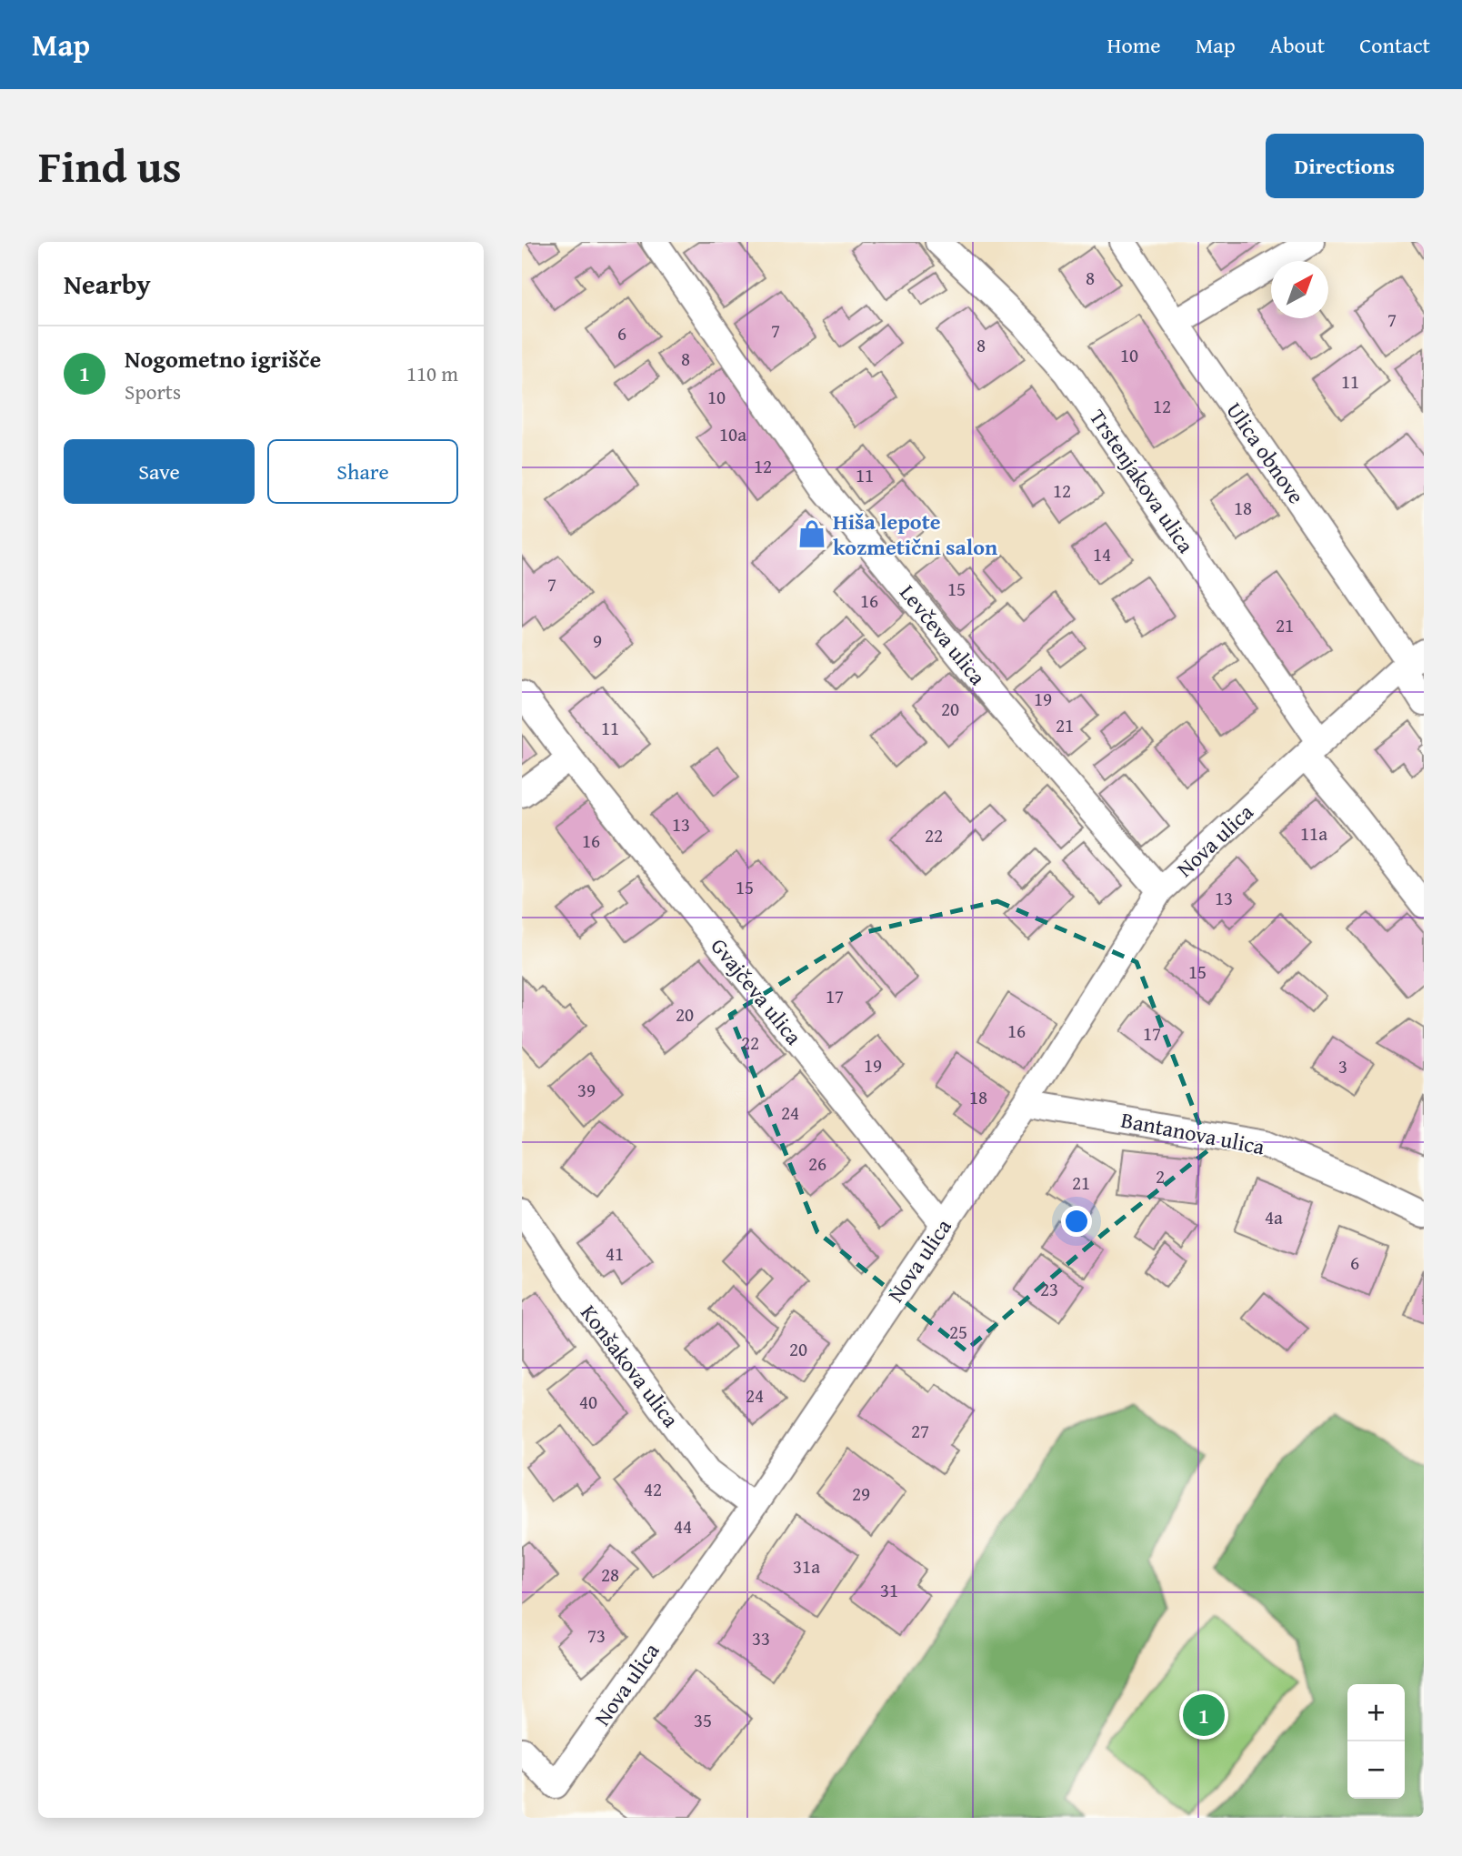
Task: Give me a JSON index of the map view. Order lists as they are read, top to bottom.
{
  "streets": {
    "street": [
      "Ulica obnove",
      "Trstenjakova ulica",
      "Levčeva ulica",
      "Nova ulica",
      "Gvajčeva ulica",
      "Bantanova ulica",
      "Konšakova ulica"
    ]
  },
  "crossings": [
    ["Ulica obnove", "Nova ulica"],
    ["Trstenjakova ulica", "Nova ulica"],
    ["Levčeva ulica", "Nova ulica"],
    ["Nova ulica", "Gvajčeva ulica"],
    ["Nova ulica", "Bantanova ulica"],
    ["Nova ulica", "Konšakova ulica"]
  ],
  "places": {
    "shop": ["Hiša lepote kozmetični salon"]
  },
  "house_numbers": [
    "8",
    "7",
    "7",
    "6",
    "8",
    "10",
    "8",
    "11",
    "10",
    "12",
    "10a",
    "12",
    "11",
    "12",
    "18",
    "14",
    "7",
    "15",
    "16",
    "21",
    "9",
    "19",
    "20",
    "21",
    "11",
    "13",
    "11a",
    "22",
    "16",
    "15",
    "13",
    "15",
    "17",
    "20",
    "16",
    "17",
    "22",
    "19",
    "3",
    "39",
    "18",
    "24",
    "26",
    "2",
    "21",
    "4a",
    "41",
    "6",
    "23",
    "25",
    "20",
    "24",
    "40",
    "27",
    "42",
    "29",
    "44",
    "31a",
    "28",
    "31",
    "73",
    "33",
    "35"
  ],
  "north": "top right",
  "page": {
    "header": "Map",
    "nav": [
      "Home",
      "Map",
      "About",
      "Contact"
    ],
    "title": "Find us",
    "buttons": [
      "Directions",
      ["Save", "Share"]
    ],
    "heading": "Nearby",
    "list": [
      {
        "mark": "1",
        "name": "Nogometno igrišče",
        "note": "Sports",
        "value": "110 m"
      }
    ],
    "map_buttons": ["+", "−"],
    "pins": "1"
  }
}
